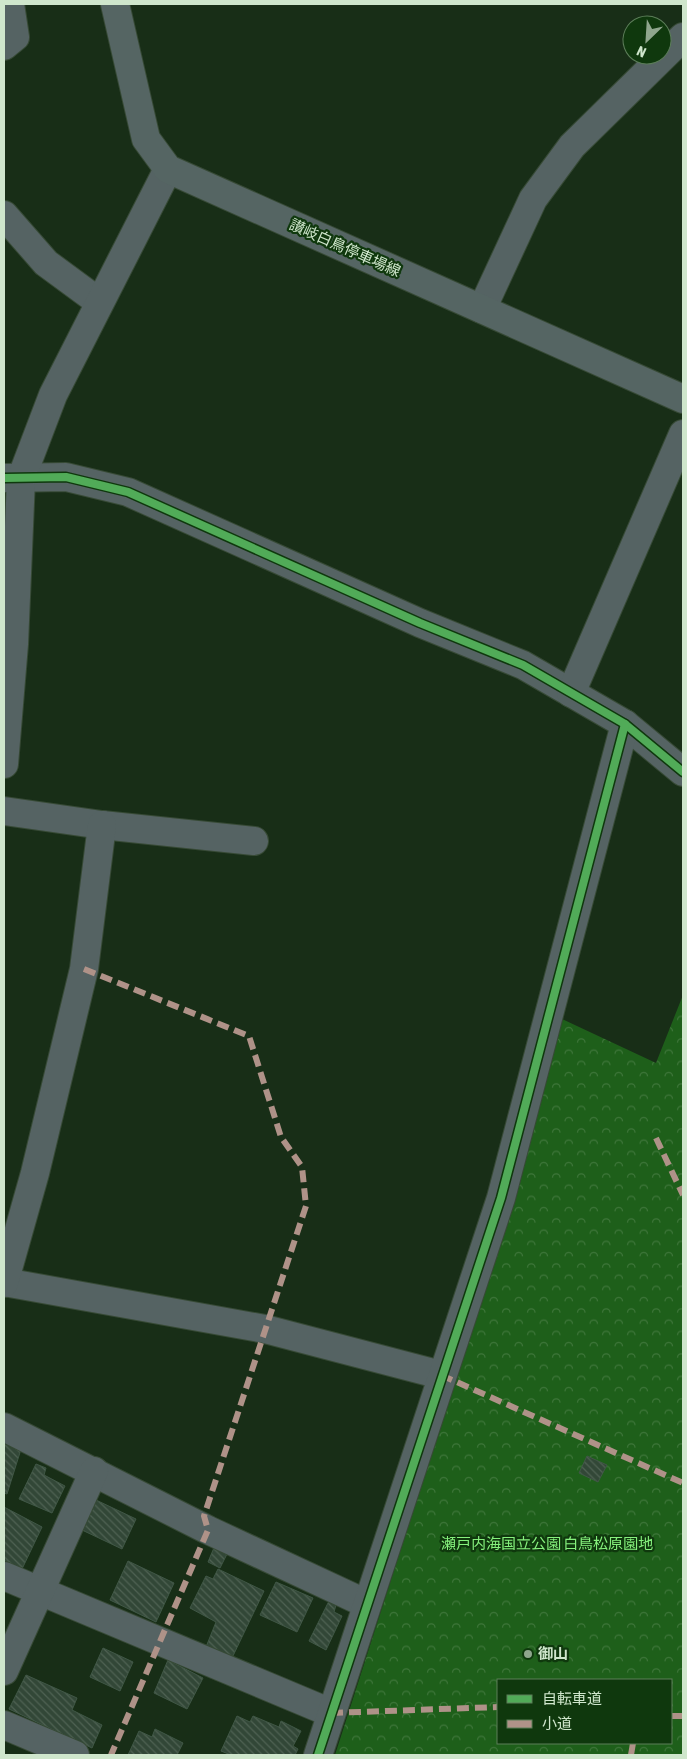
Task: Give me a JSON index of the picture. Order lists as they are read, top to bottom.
{
  "streets": {
    "main road": ["讃岐白鳥停車場線"]
  },
  "parks": ["瀬戸内海国立公園 白鳥松原園地"],
  "places": ["御山"],
  "legend": ["自転車道", "小道"],
  "north": "bottom left"
}
